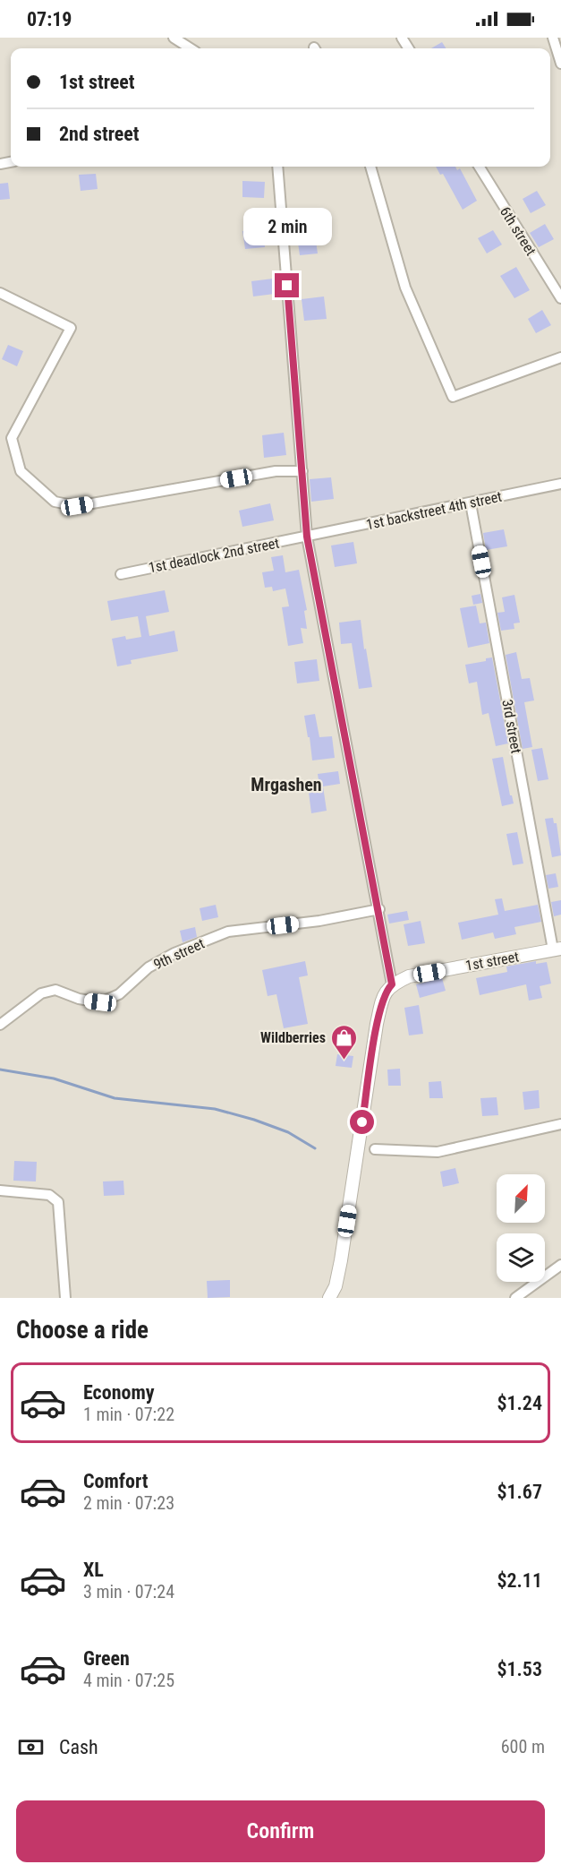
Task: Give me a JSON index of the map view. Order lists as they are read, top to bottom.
{
  "streets": {
    "main road": ["1st street"],
    "street": [
      "6th street",
      "1st backstreet 4th street",
      "1st deadlock 2nd street",
      "3rd street",
      "9th street"
    ]
  },
  "crossings": [
    ["1st backstreet 4th street", "1st deadlock 2nd street"],
    ["1st backstreet 4th street", "3rd street"],
    ["3rd street", "1st street"]
  ],
  "districts": ["Mrgashen"],
  "places": {
    "shop": ["Wildberries"]
  },
  "north": "top right",
  "page": {
    "status": "07:19",
    "banner": ["1st street", "2nd street"],
    "bubble": "2 min",
    "heading": "Choose a ride",
    "list": [
      {
        "name": "Economy",
        "note": "1 min · 07:22",
        "value": "$1.24"
      },
      {
        "name": "Comfort",
        "note": "2 min · 07:23",
        "value": "$1.67"
      },
      {
        "name": "XL",
        "note": "3 min · 07:24",
        "value": "$2.11"
      },
      {
        "name": "Green",
        "note": "4 min · 07:25",
        "value": "$1.53"
      }
    ],
    "pay": ["Cash", "600 m"],
    "buttons": "Confirm"
  }
}
